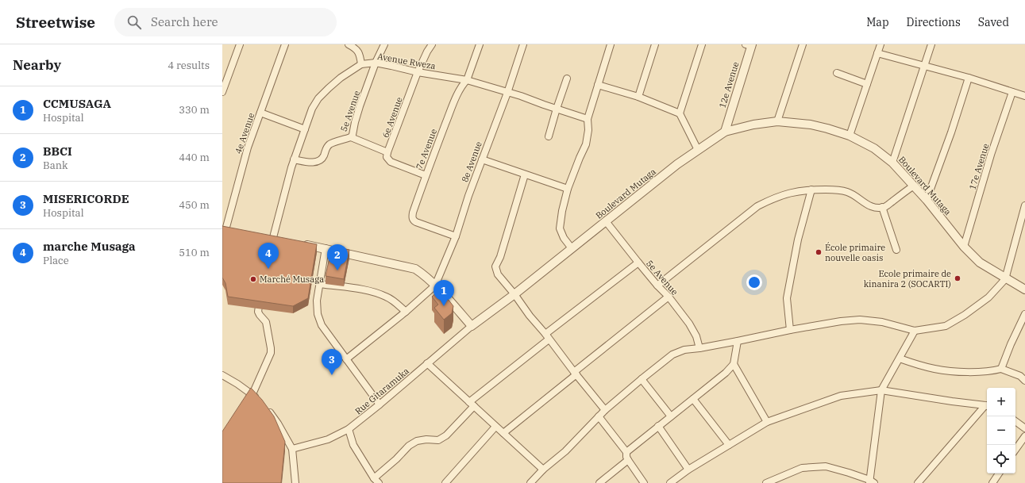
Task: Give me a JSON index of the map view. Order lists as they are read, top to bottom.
{
  "streets": {
    "street": [
      "Avenue Rweza",
      "12e Avenue",
      "5e Avenue",
      "6e Avenue",
      "4e Avenue",
      "7e Avenue",
      "8e Avenue",
      "17e Avenue",
      "Boulevard Mutaga",
      "Rue Gitaramuka"
    ]
  },
  "crossings": [
    ["Avenue Rweza", "5e Avenue"],
    ["Avenue Rweza", "6e Avenue"],
    ["Avenue Rweza", "7e Avenue"],
    ["Avenue Rweza", "8e Avenue"],
    ["12e Avenue", "Boulevard Mutaga"],
    ["5e Avenue", "Boulevard Mutaga"],
    ["7e Avenue", "8e Avenue"],
    ["17e Avenue", "Boulevard Mutaga"],
    ["Boulevard Mutaga", "Rue Gitaramuka"]
  ],
  "places": ["École primaire nouvelle oasis", "Ecole primaire de kinanira 2 (SOCARTI)", "Marché Musaga"],
  "page": {
    "header": "Streetwise",
    "search": "Search here",
    "nav": ["Map", "Directions", "Saved"],
    "heading": ["Nearby", "4 results"],
    "list": [
      {
        "mark": "1",
        "name": "CCMUSAGA",
        "note": "Hospital",
        "value": "330 m"
      },
      {
        "mark": "2",
        "name": "BBCI",
        "note": "Bank",
        "value": "440 m"
      },
      {
        "mark": "3",
        "name": "MISERICORDE",
        "note": "Hospital",
        "value": "450 m"
      },
      {
        "mark": "4",
        "name": "marche Musaga",
        "note": "Place",
        "value": "510 m"
      }
    ],
    "pins": [
      "4",
      "2",
      "1",
      "3"
    ],
    "map_buttons": ["+", "−"]
  }
}
